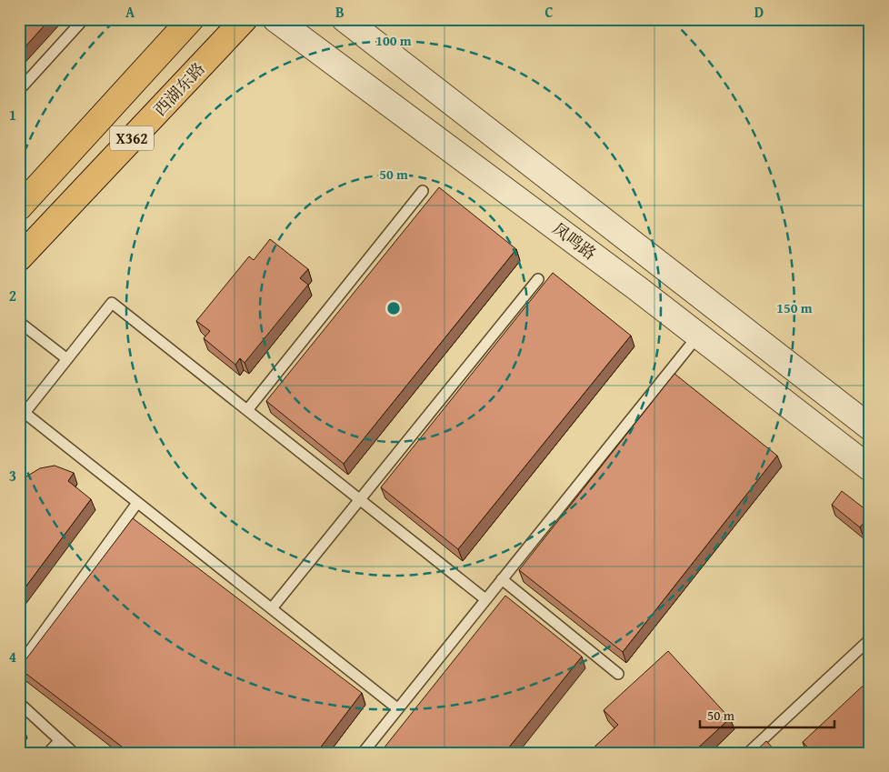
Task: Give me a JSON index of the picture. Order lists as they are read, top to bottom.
{
  "streets": {
    "main road": ["西湖东路", "X362"],
    "street": ["凤鸣路"]
  },
  "scale_bar": "50 m",
  "grid": {
    "columns": [
      "A",
      "B",
      "C",
      "D"
    ],
    "rows": [
      "1",
      "2",
      "3",
      "4"
    ]
  },
  "rings": ["100 m", "50 m", "150 m"]
}
